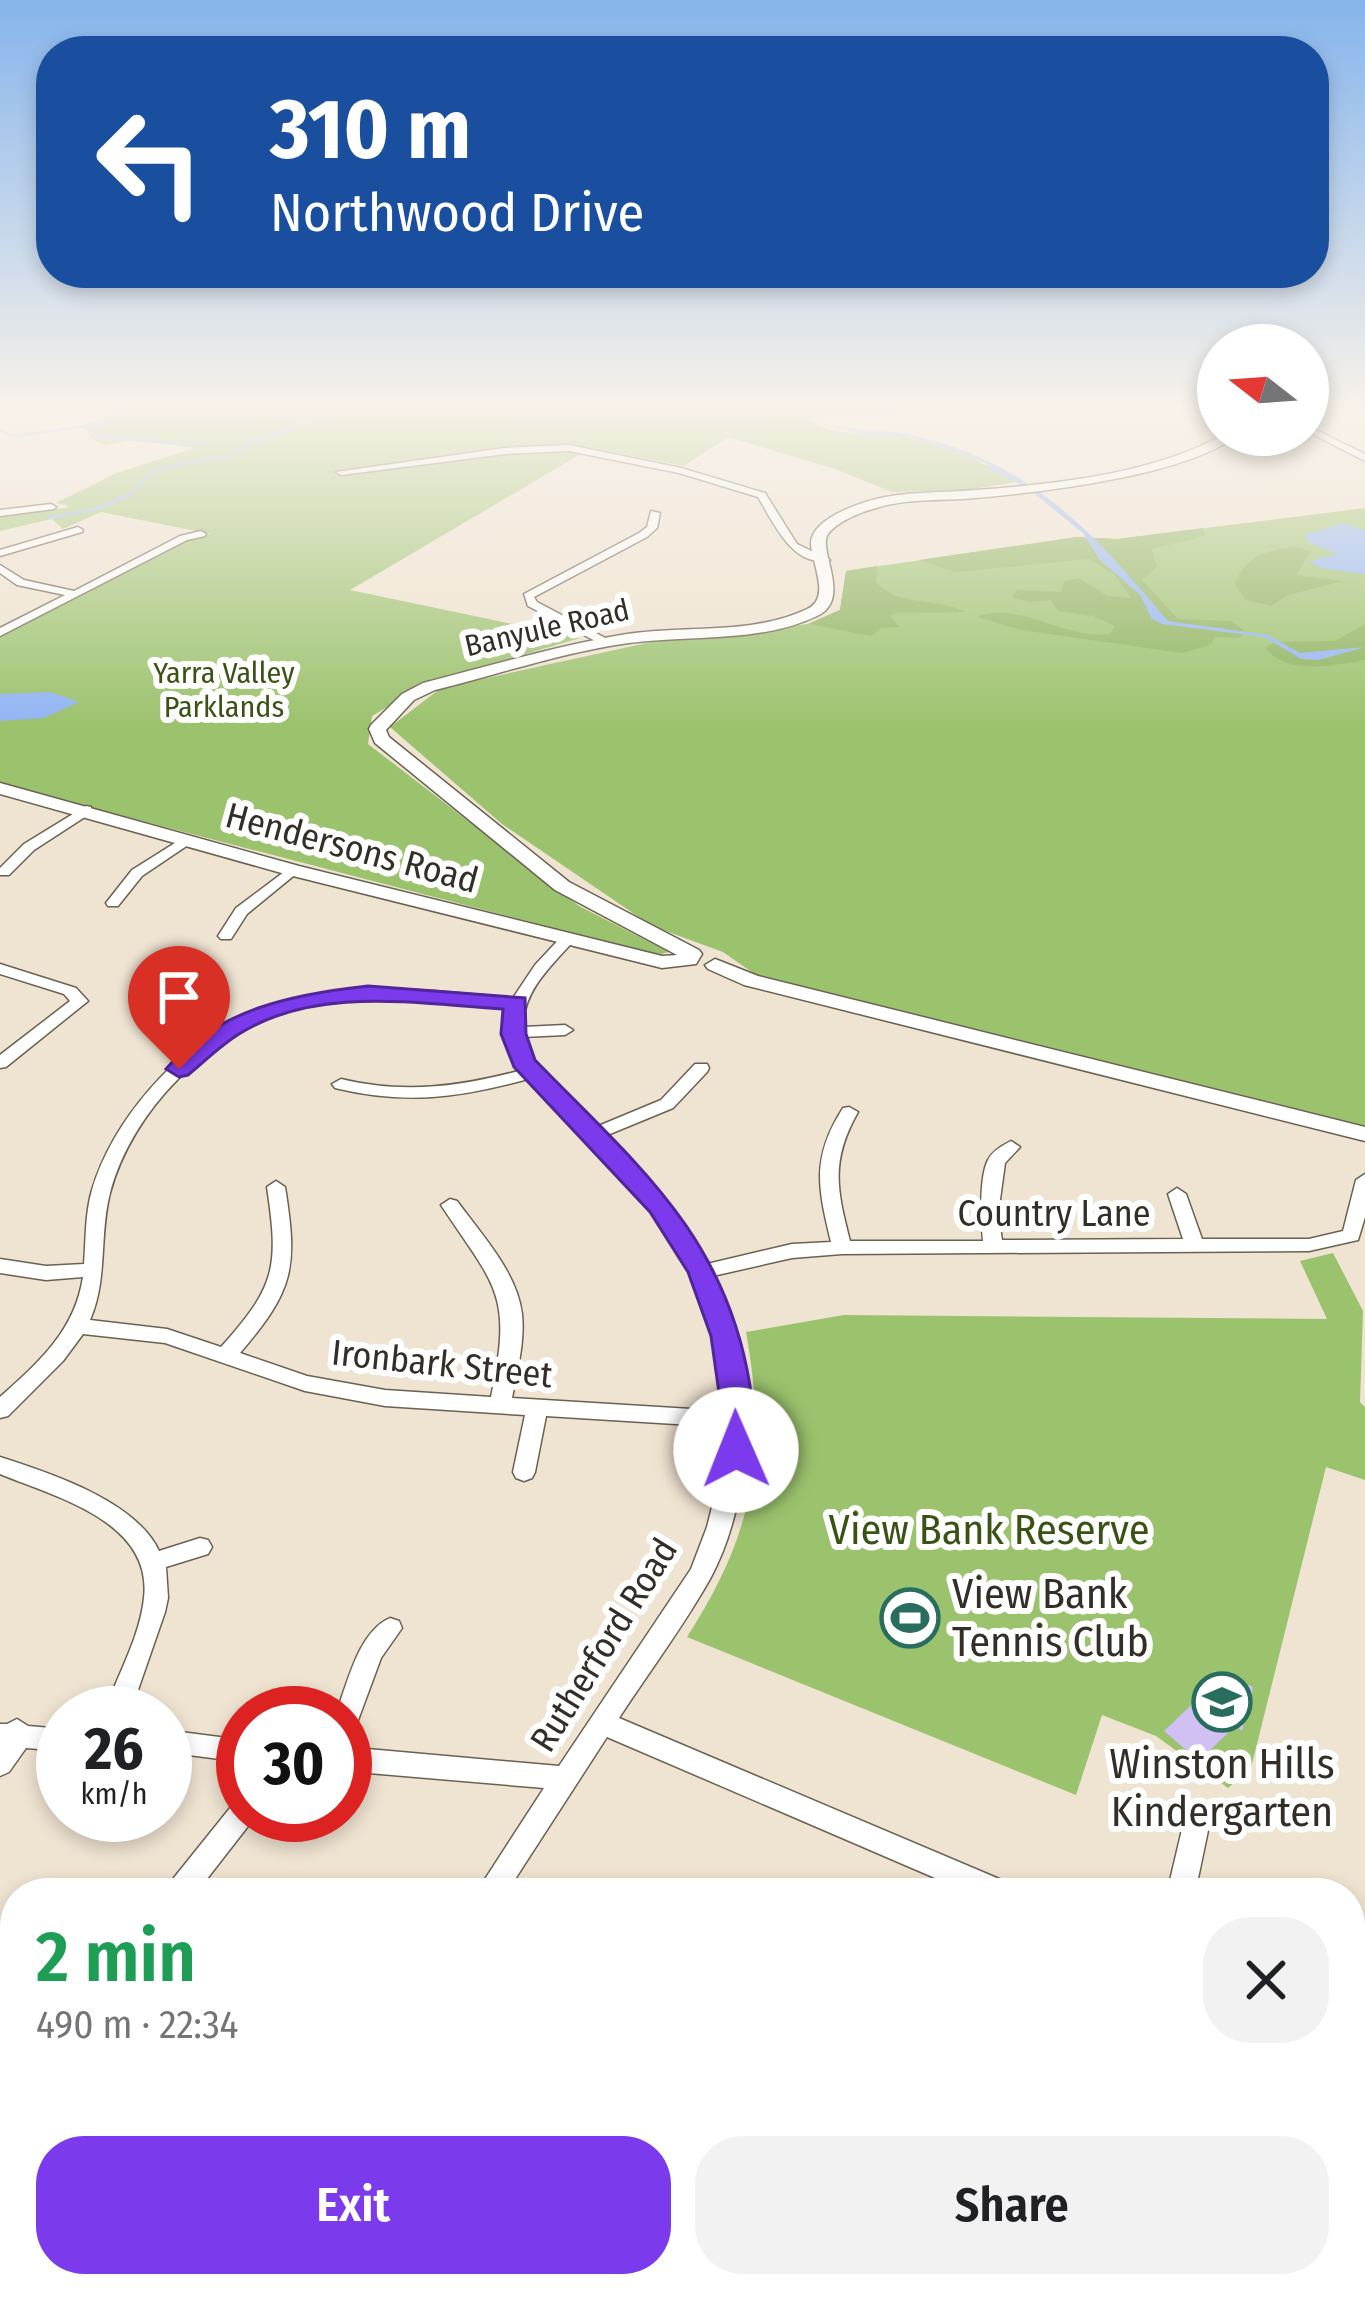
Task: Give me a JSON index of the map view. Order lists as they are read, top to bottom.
{
  "streets": {
    "street": [
      "Banyule Road",
      "Hendersons Road",
      "Country Lane",
      "Ironbark Street",
      "Rutherford Road"
    ]
  },
  "crossings": [
    ["Banyule Road", "Hendersons Road"],
    ["Country Lane", "Rutherford Road"],
    ["Ironbark Street", "Rutherford Road"]
  ],
  "parks": ["Yarra Valley Parklands", "View Bank Reserve"],
  "places": {
    "sports": ["View Bank Tennis Club"],
    "school or university": ["Winston Hills Kindergarten"]
  },
  "north": "left",
  "page": {
    "turn": ["310 m", "Northwood Drive"],
    "speed": "26 km/h",
    "limit": "30",
    "heading": ["2 min", "490 m · 22:34"],
    "buttons": ["Exit", "Share"]
  }
}
